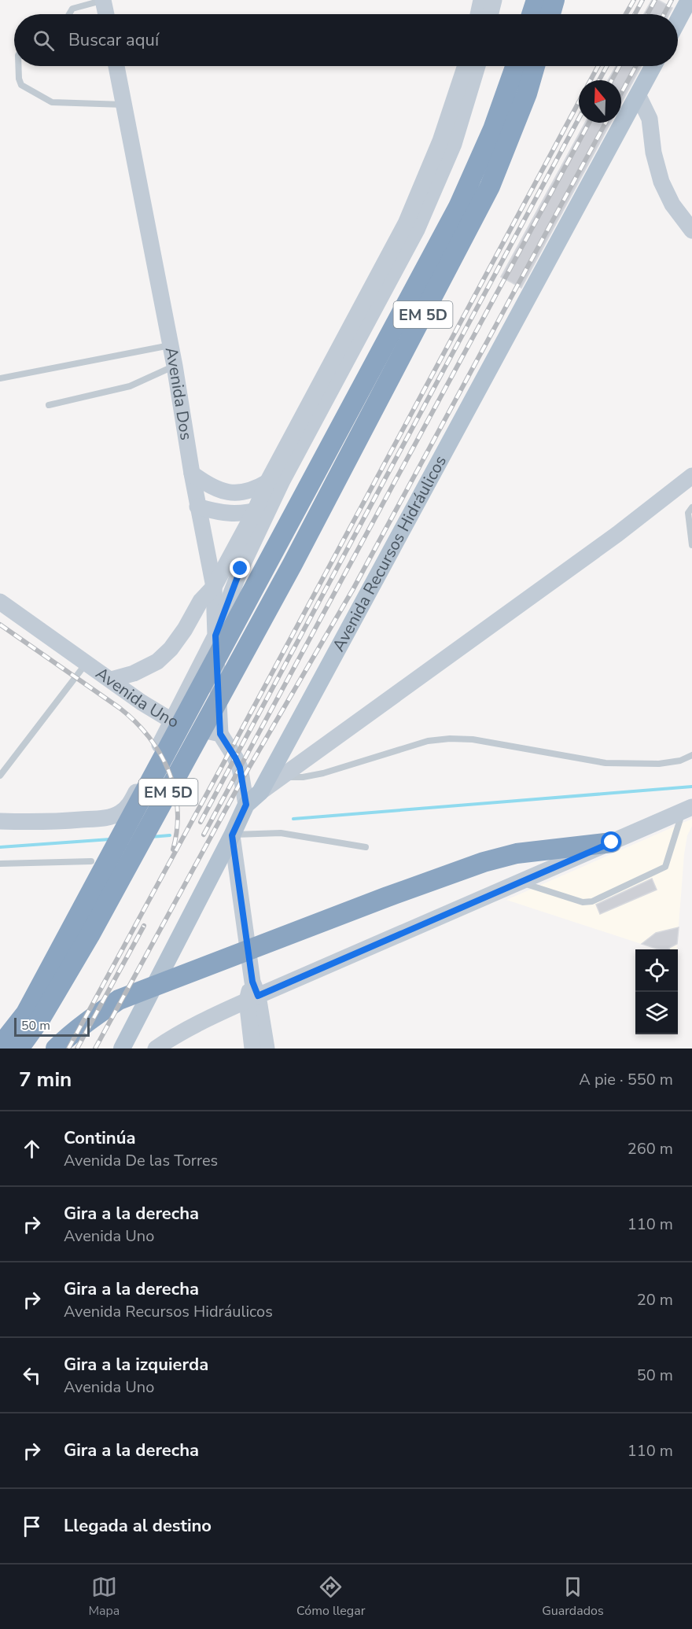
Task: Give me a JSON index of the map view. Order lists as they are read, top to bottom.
{
  "streets": {
    "highway": ["EM 5D"],
    "main road": ["Avenida Dos", "Avenida Recursos Hidráulicos", "Avenida Uno"]
  },
  "crossings": [
    ["Avenida Dos", "Avenida Uno"]
  ],
  "scale_bar": "50 m",
  "north": "top",
  "page": {
    "search": "Buscar aquí",
    "scale": "50 m",
    "heading": ["7 min", "A pie · 550 m"],
    "list": [
      ["Continúa", "Avenida De las Torres", "260 m"],
      ["Gira a la derecha", "Avenida Uno", "110 m"],
      ["Gira a la derecha", "Avenida Recursos Hidráulicos", "20 m"],
      ["Gira a la izquierda", "Avenida Uno", "50 m"],
      ["Gira a la derecha", "110 m"],
      "Llegada al destino"
    ],
    "nav": ["Mapa", "Cómo llegar", "Guardados"]
  }
}
